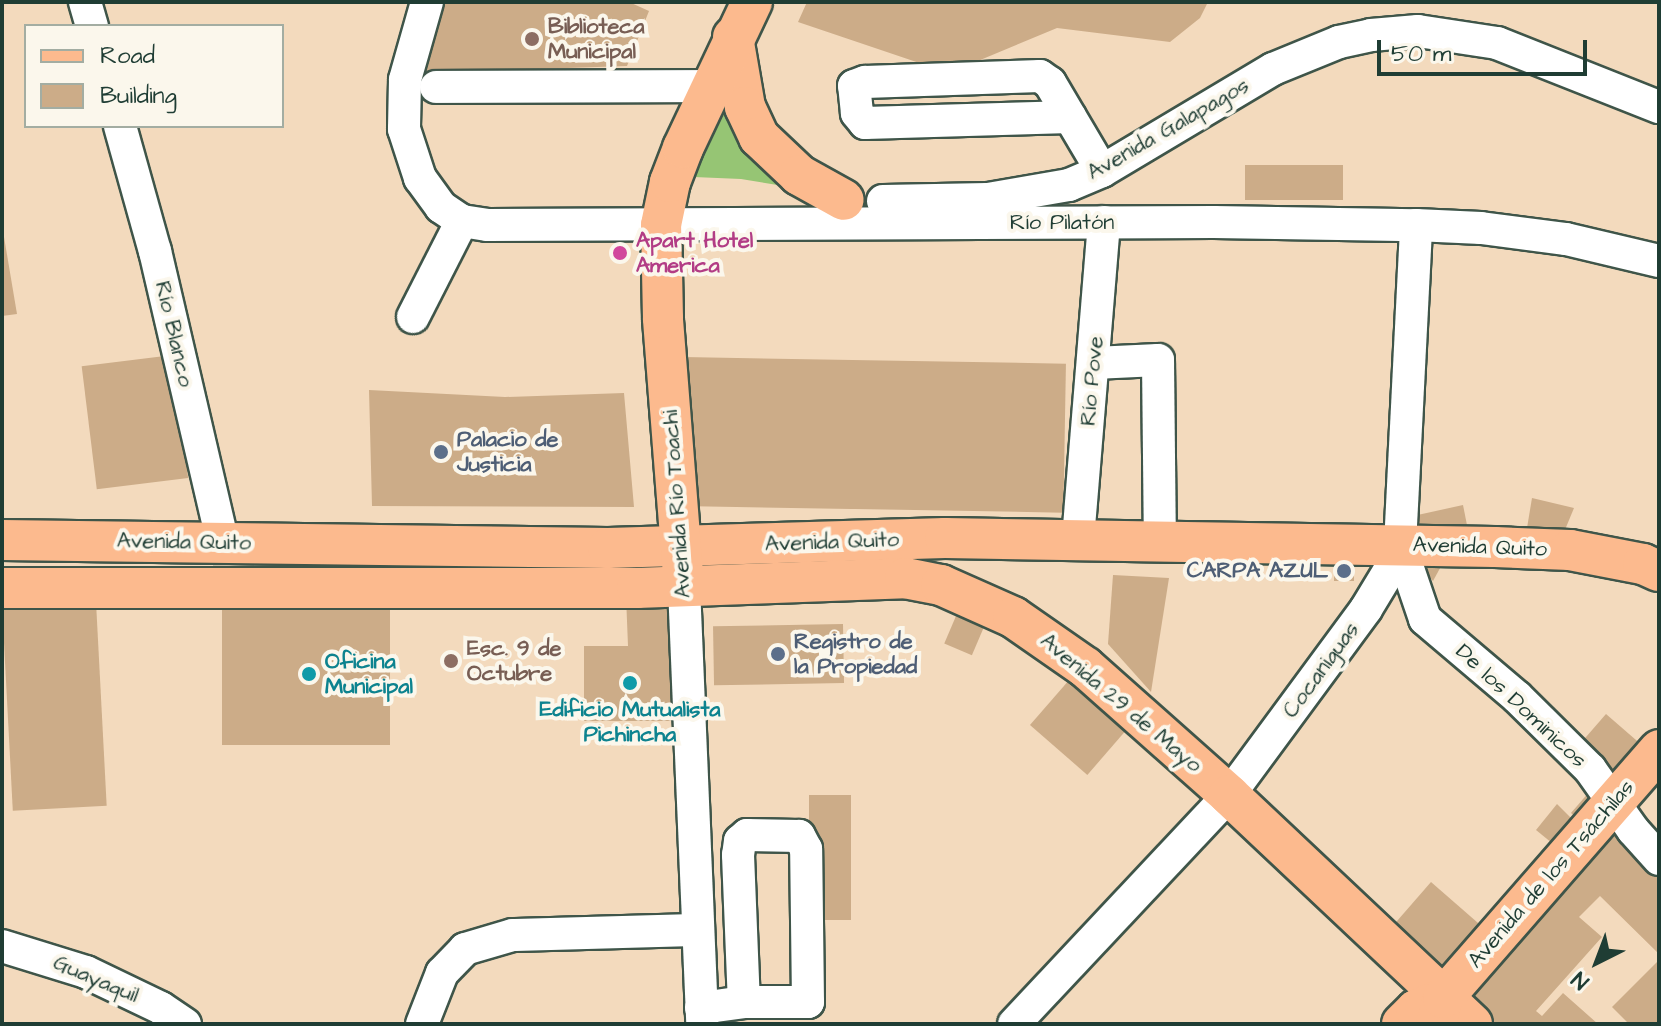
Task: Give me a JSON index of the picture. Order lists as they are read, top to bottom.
{
  "streets": {
    "main road": [
      "Avenida Río Toachi",
      "Avenida Quito",
      "Avenida 29 de Mayo",
      "Avenida de los Tsáchilas"
    ],
    "street": [
      "Avenida Galapagos",
      "Río Pilatón",
      "Río Blanco",
      "Río Pove",
      "Cocaniguas",
      "De los Dominicos",
      "Guayaquil"
    ]
  },
  "crossings": [
    ["Avenida Galapagos", "Río Pilatón"],
    ["Avenida Galapagos", "Avenida Río Toachi"],
    ["Río Pilatón", "Río Pove"],
    ["Río Pilatón", "Avenida Río Toachi"],
    ["Río Pilatón", "Cocaniguas"],
    ["Río Blanco", "Avenida Quito"],
    ["Río Pove", "Avenida Quito"],
    ["Avenida Río Toachi", "Avenida Quito"],
    ["Avenida Río Toachi", "Avenida 29 de Mayo"],
    ["Avenida Quito", "Cocaniguas"],
    ["Avenida Quito", "Avenida 29 de Mayo"],
    ["Avenida Quito", "De los Dominicos"],
    ["Cocaniguas", "Avenida 29 de Mayo"],
    ["Cocaniguas", "De los Dominicos"],
    ["Avenida 29 de Mayo", "Avenida de los Tsáchilas"],
    ["De los Dominicos", "Avenida de los Tsáchilas"]
  ],
  "places": [
    "Biblioteca Municipal",
    "Apart Hotel America",
    "Palacio de Justicia",
    "CARPA AZUL",
    "Registro de la Propiedad",
    "Esc. 9 de Octubre",
    "Oficina Municipal",
    "Edificio Mutualista Pichincha"
  ],
  "legend": ["Road", "Building"],
  "scale_bar": "50 m",
  "north": "bottom left"
}
